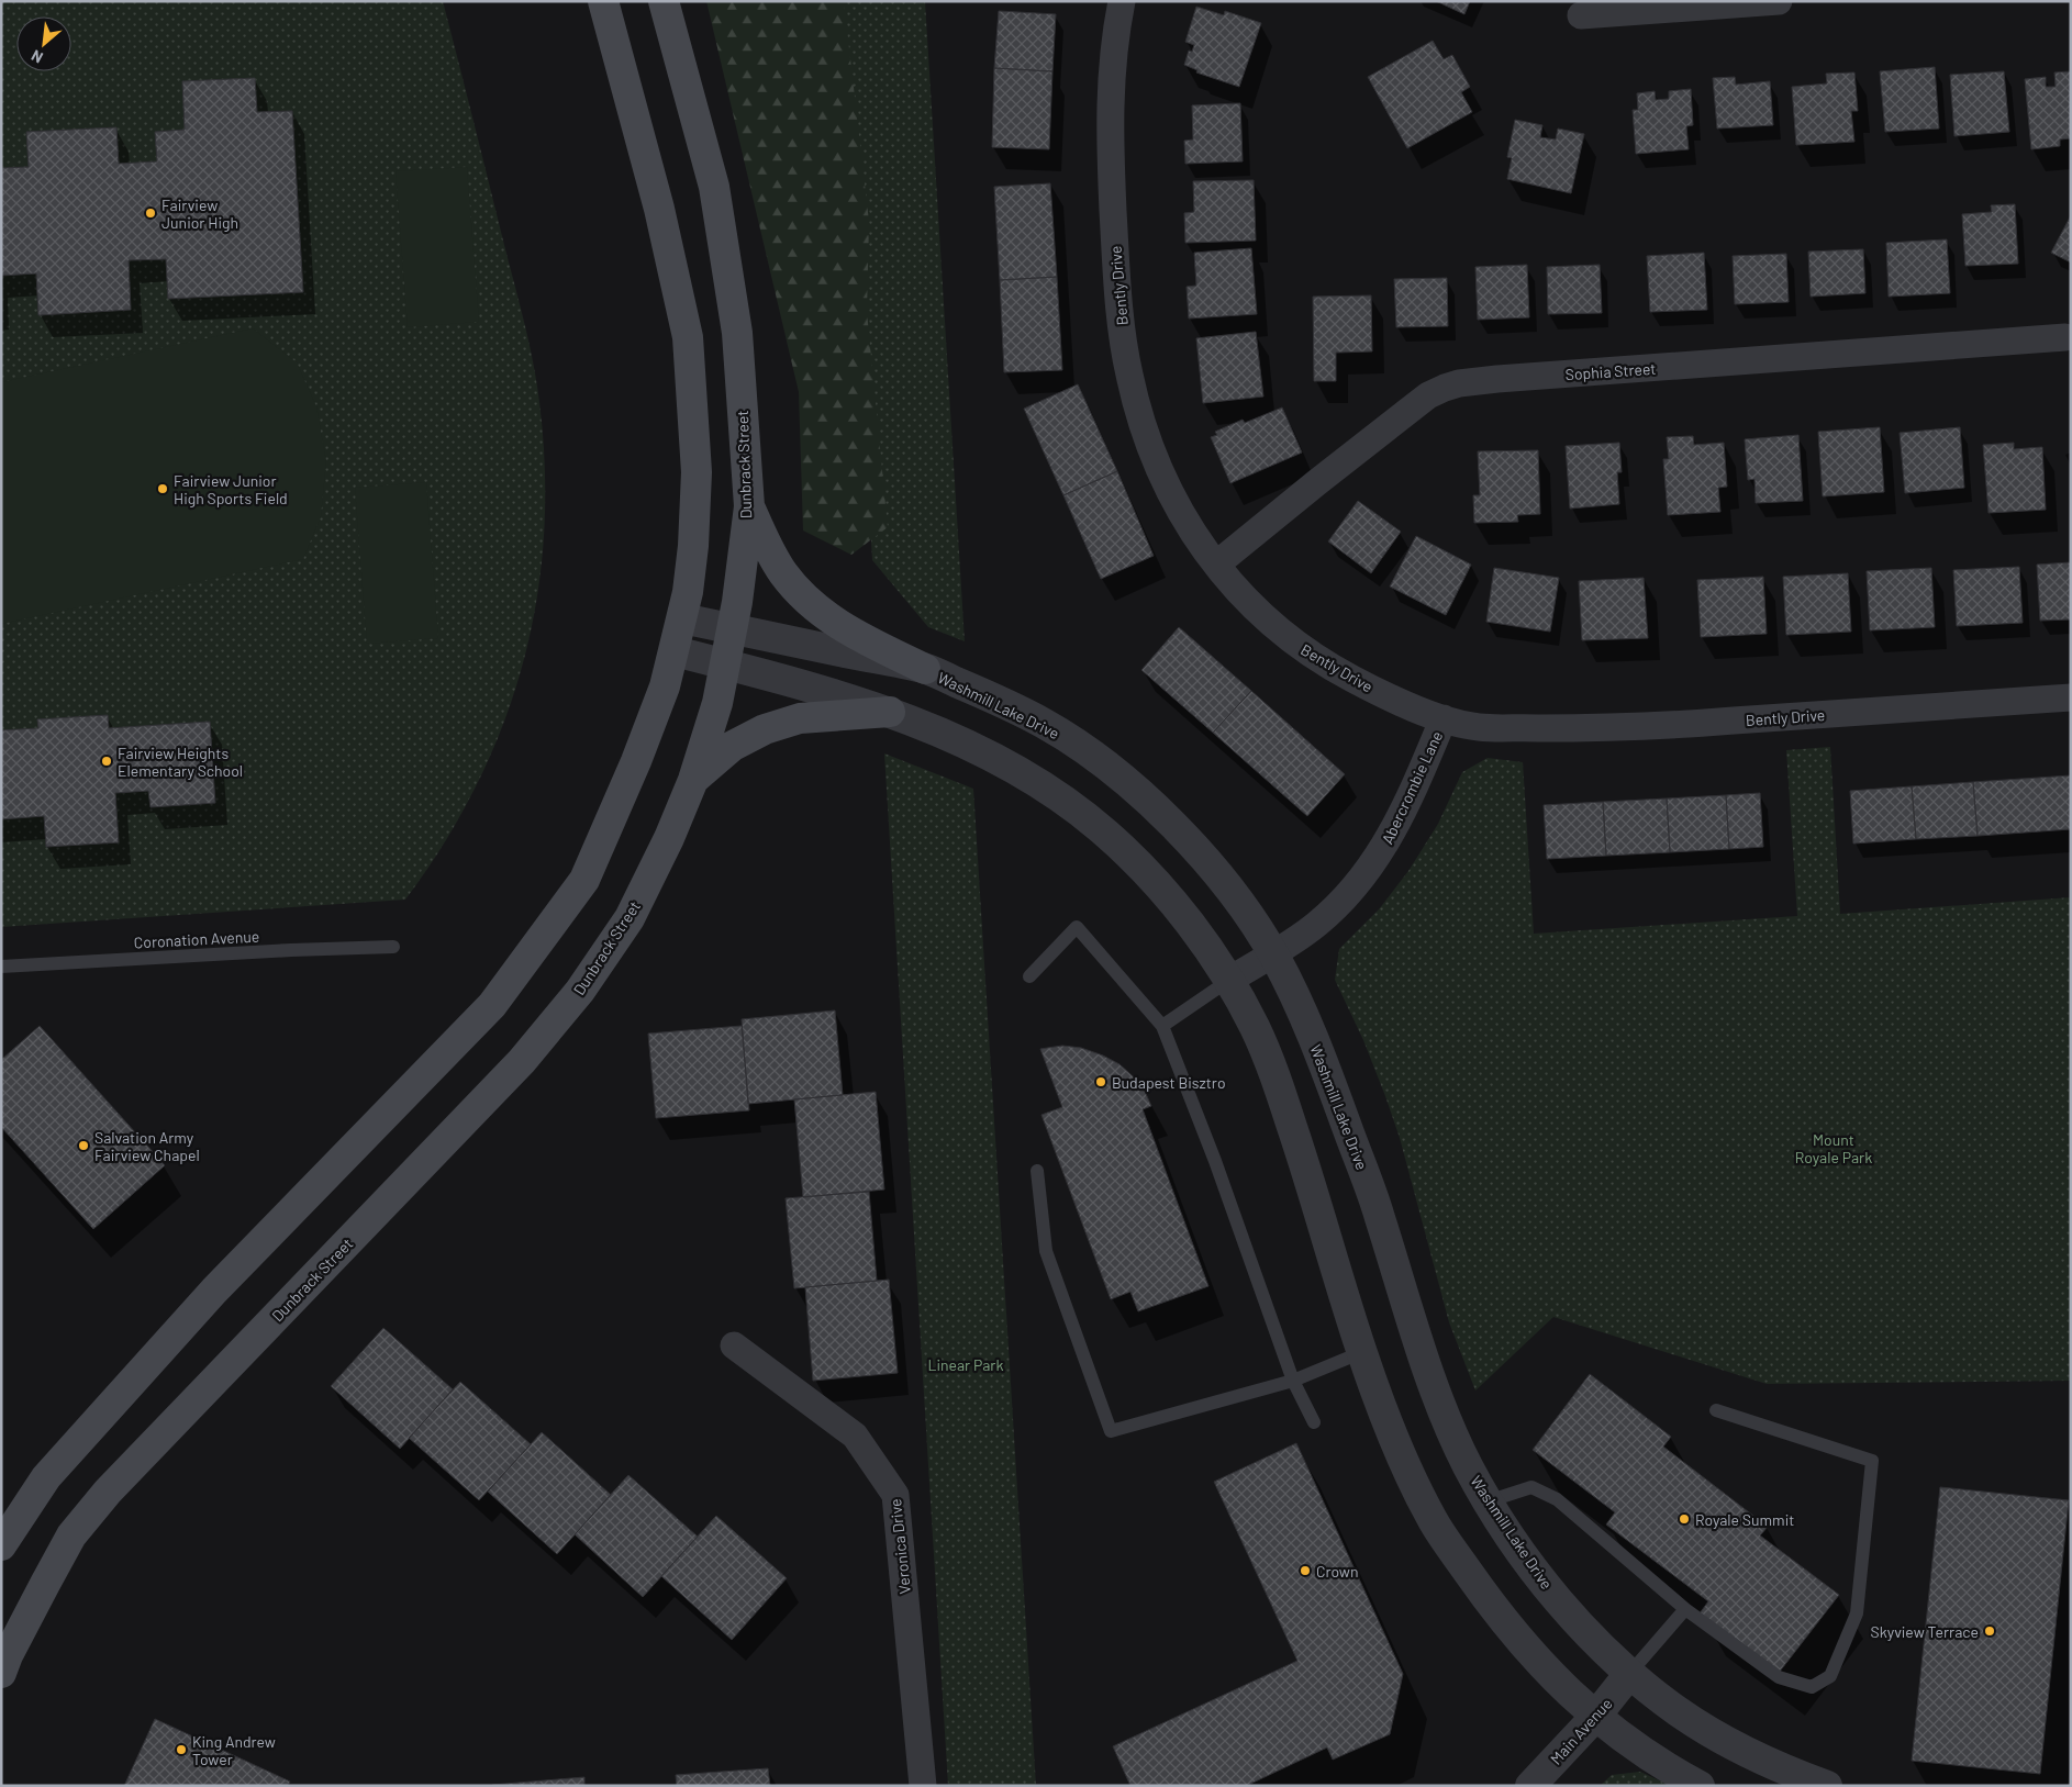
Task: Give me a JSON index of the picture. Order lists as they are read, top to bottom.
{
  "streets": {
    "main road": ["Dunbrack Street"],
    "street": [
      "Bently Drive",
      "Sophia Street",
      "Washmill Lake Drive",
      "Abercrombie Lane",
      "Veronica Drive",
      "Main Avenue"
    ],
    "lane": ["Coronation Avenue"]
  },
  "crossings": [
    ["Bently Drive", "Sophia Street"],
    ["Bently Drive", "Abercrombie Lane"],
    ["Dunbrack Street", "Washmill Lake Drive"],
    ["Washmill Lake Drive", "Abercrombie Lane"],
    ["Washmill Lake Drive", "Main Avenue"]
  ],
  "parks": ["Mount Royale Park", "Linear Park"],
  "places": [
    "Fairview Junior High",
    "Fairview Junior High Sports Field",
    "Fairview Heights Elementary School",
    "Budapest Bisztro",
    "Salvation Army Fairview Chapel",
    "Royale Summit",
    "Crown",
    "Skyview Terrace",
    "King Andrew Tower"
  ],
  "north": "bottom left"
}
